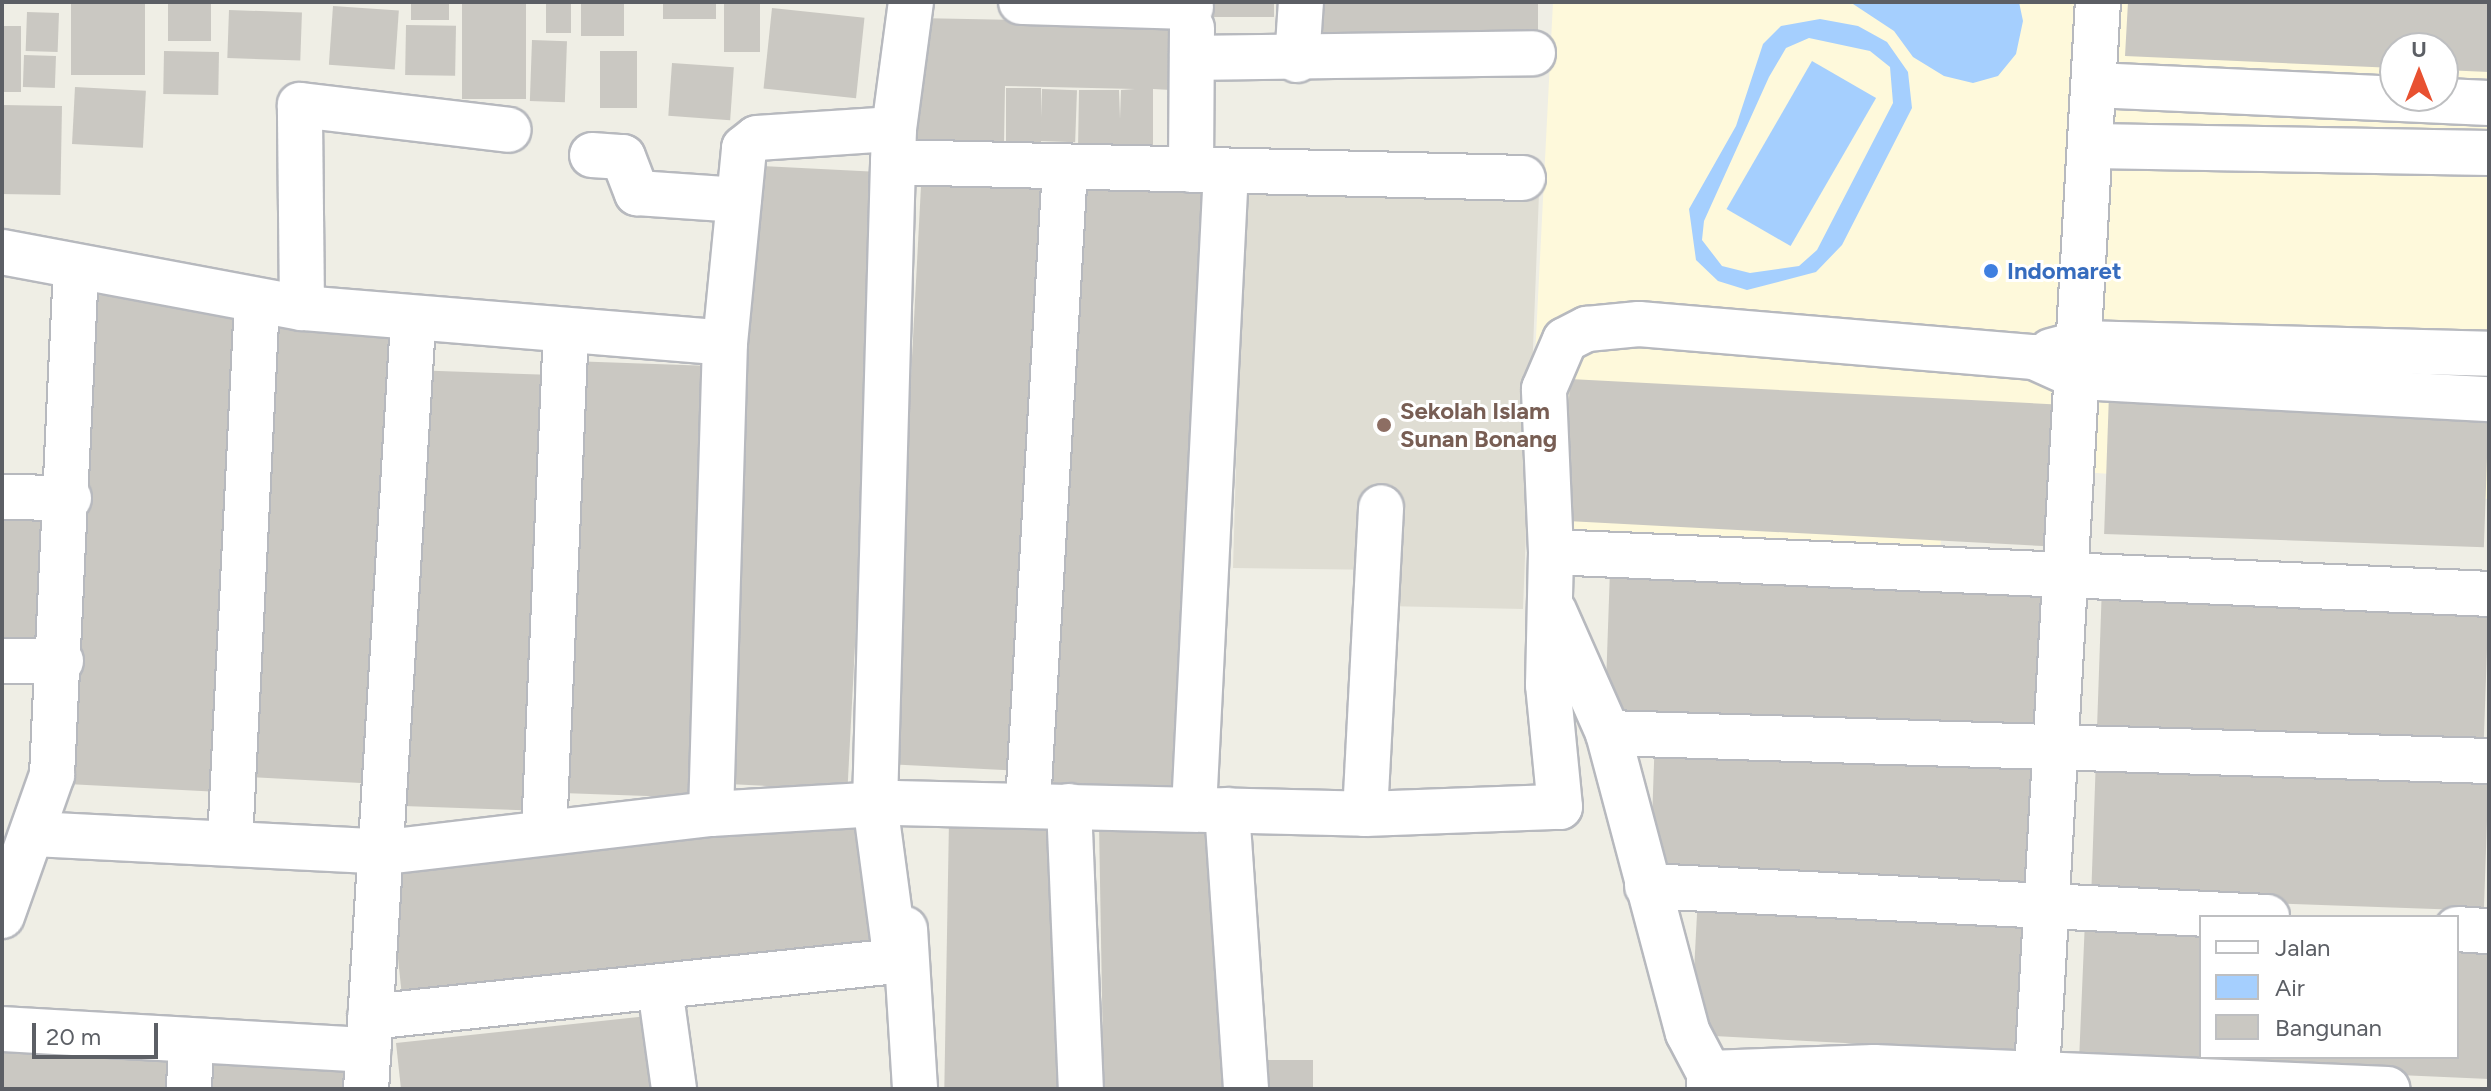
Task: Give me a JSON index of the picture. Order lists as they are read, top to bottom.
{
  "places": ["Indomaret", "Sekolah Islam Sunan Bonang"],
  "legend": ["Jalan", "Air", "Bangunan"],
  "scale_bar": "20 m",
  "north": "top"
}
